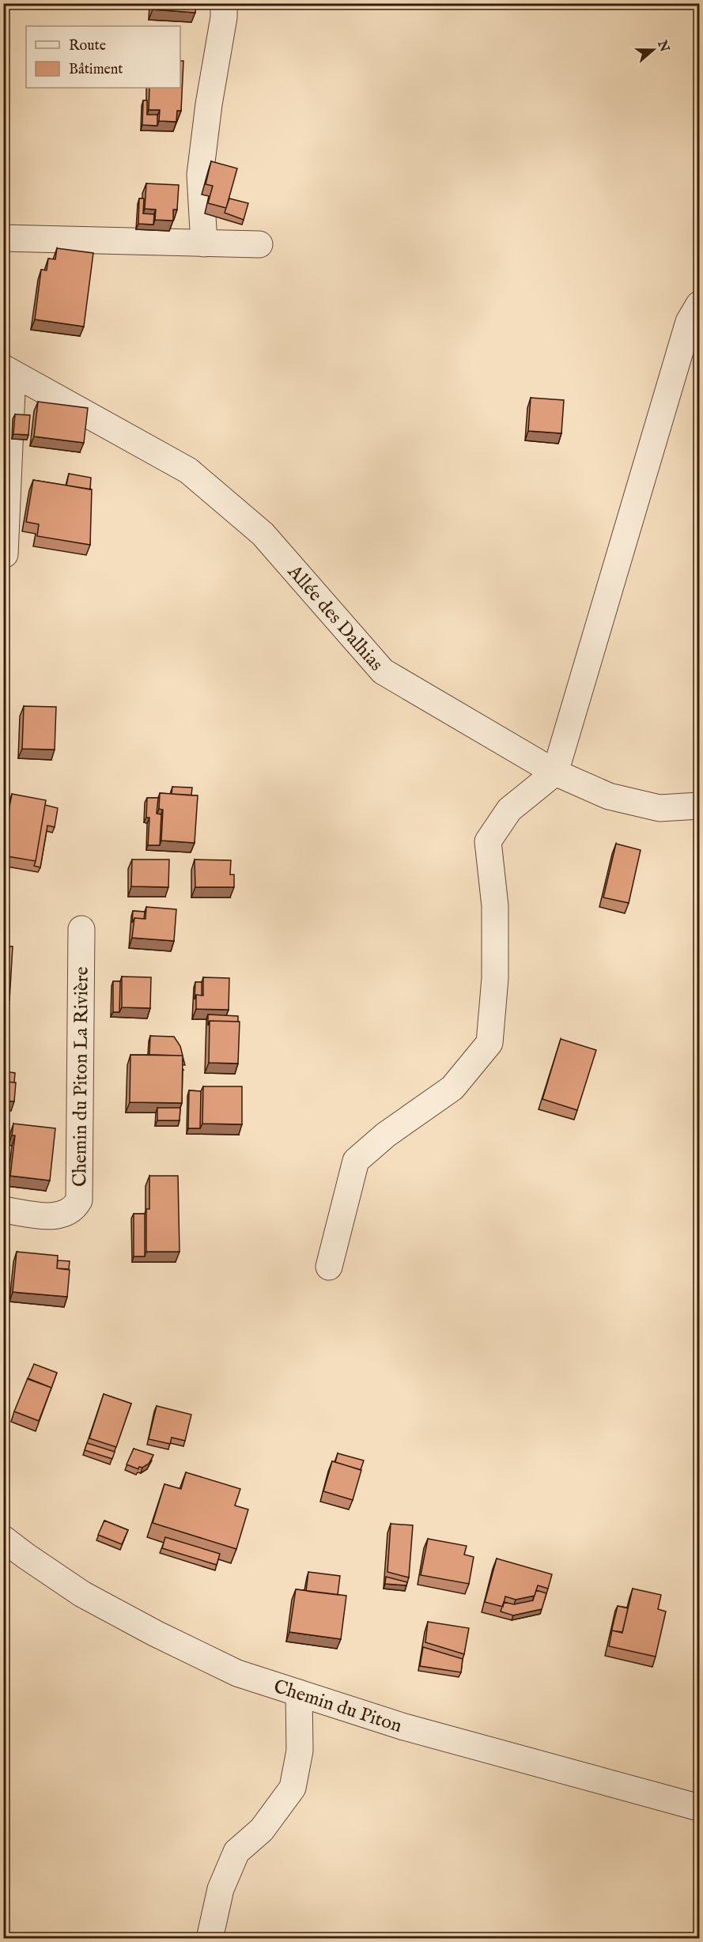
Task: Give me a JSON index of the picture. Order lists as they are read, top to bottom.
{
  "streets": {
    "street": ["Allée des Dalhias", "Chemin du Piton La Rivière", "Chemin du Piton"]
  },
  "legend": ["Route", "Bâtiment"],
  "north": "right"
}
